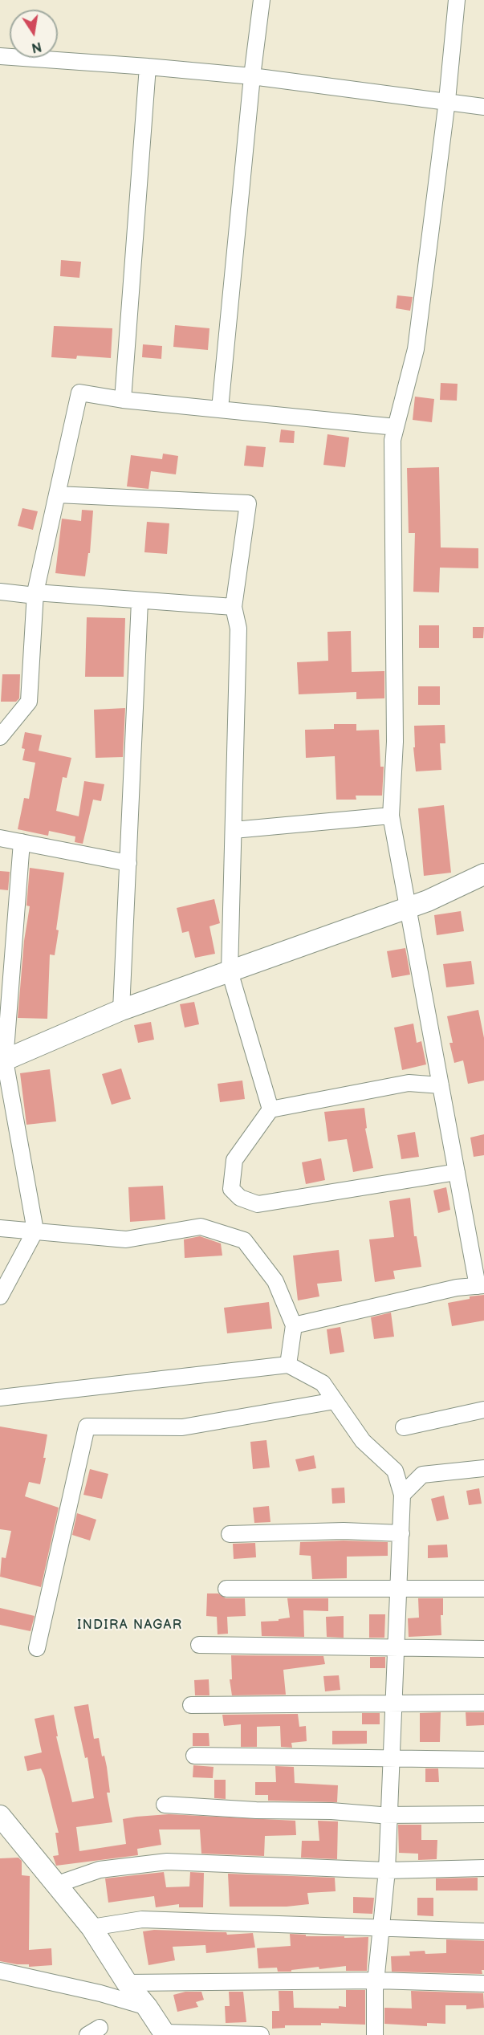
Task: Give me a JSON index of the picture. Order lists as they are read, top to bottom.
{
  "districts": ["INDIRA NAGAR"],
  "north": "bottom"
}
